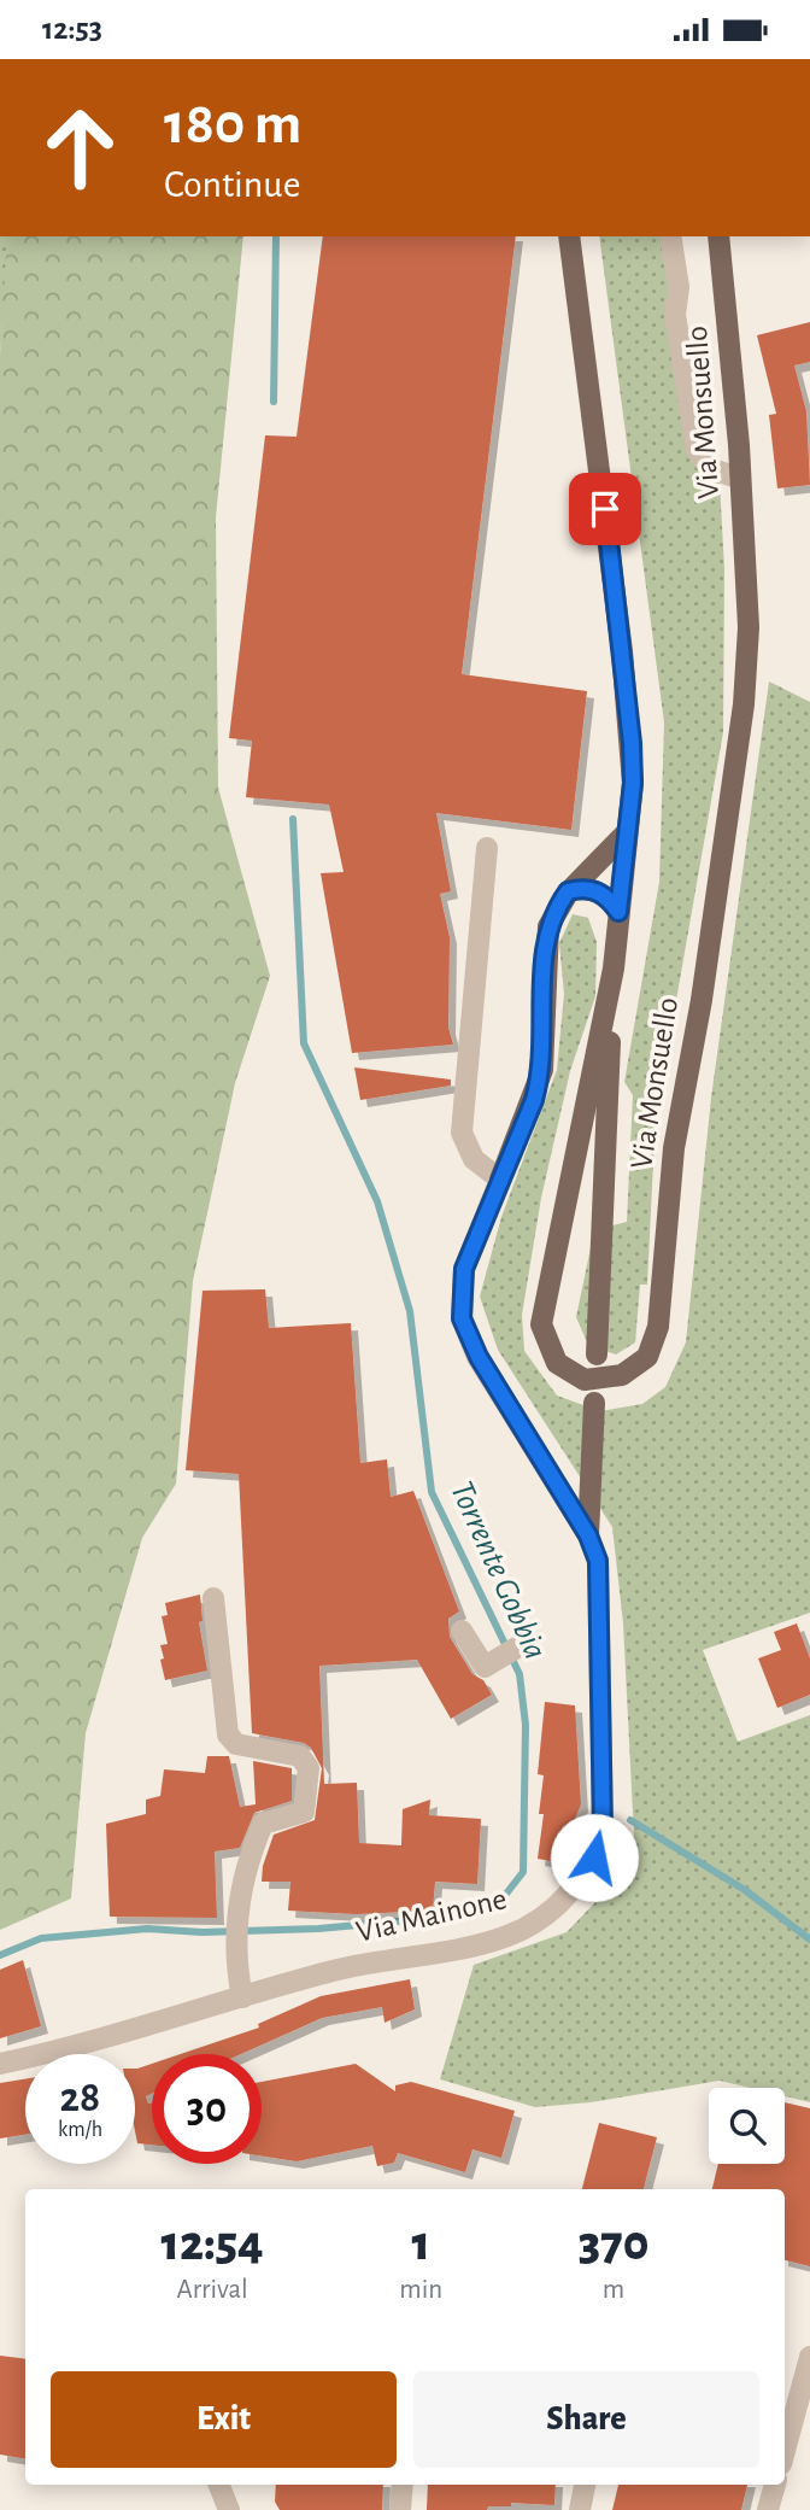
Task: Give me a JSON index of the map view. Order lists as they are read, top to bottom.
{
  "streets": {
    "main road": ["Via Monsuello"],
    "street": ["Via Mainone"]
  },
  "water": ["Torrente Gobbia"],
  "page": {
    "status": "12:53",
    "turn": ["180 m", "Continue"],
    "speed": "28 km/h",
    "limit": "30",
    "eta": [
      "12:54",
      "Arrival",
      "1",
      "min",
      "370",
      "m"
    ],
    "buttons": ["Exit", "Share"]
  }
}
